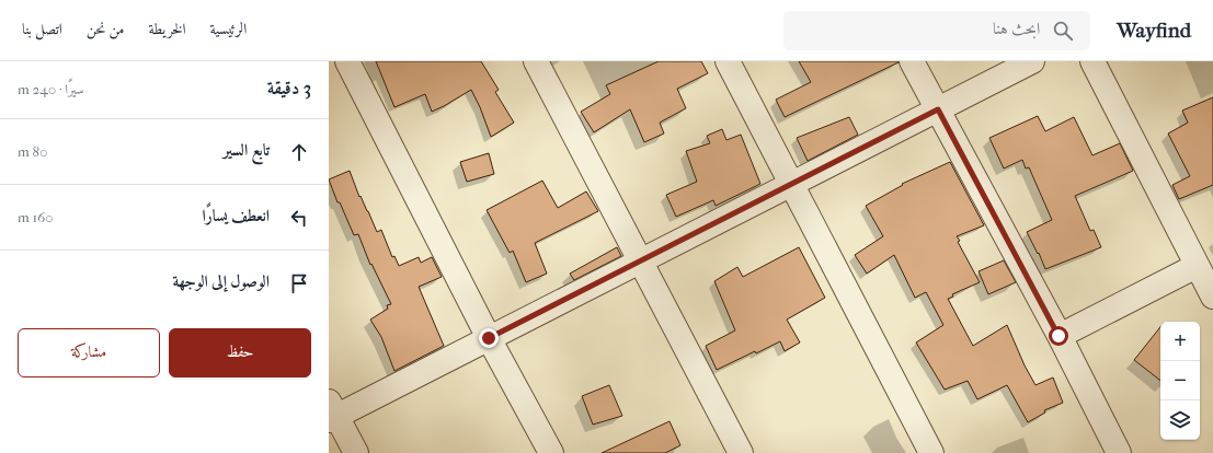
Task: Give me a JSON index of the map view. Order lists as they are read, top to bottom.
{
  "page": {
    "header": "Wayfind",
    "search": "ابحث هنا",
    "nav": [
      "الرئيسية",
      "الخريطة",
      "من نحن",
      "اتصل بنا"
    ],
    "heading": ["3 دقيقة", "سيرًا · 240 m"],
    "list": [
      ["تابع السير", "80 m"],
      ["انعطف يسارًا", "160 m"],
      "الوصول إلى الوجهة"
    ],
    "buttons": ["حفظ", "مشاركة"],
    "map_buttons": ["+", "−"]
  }
}
